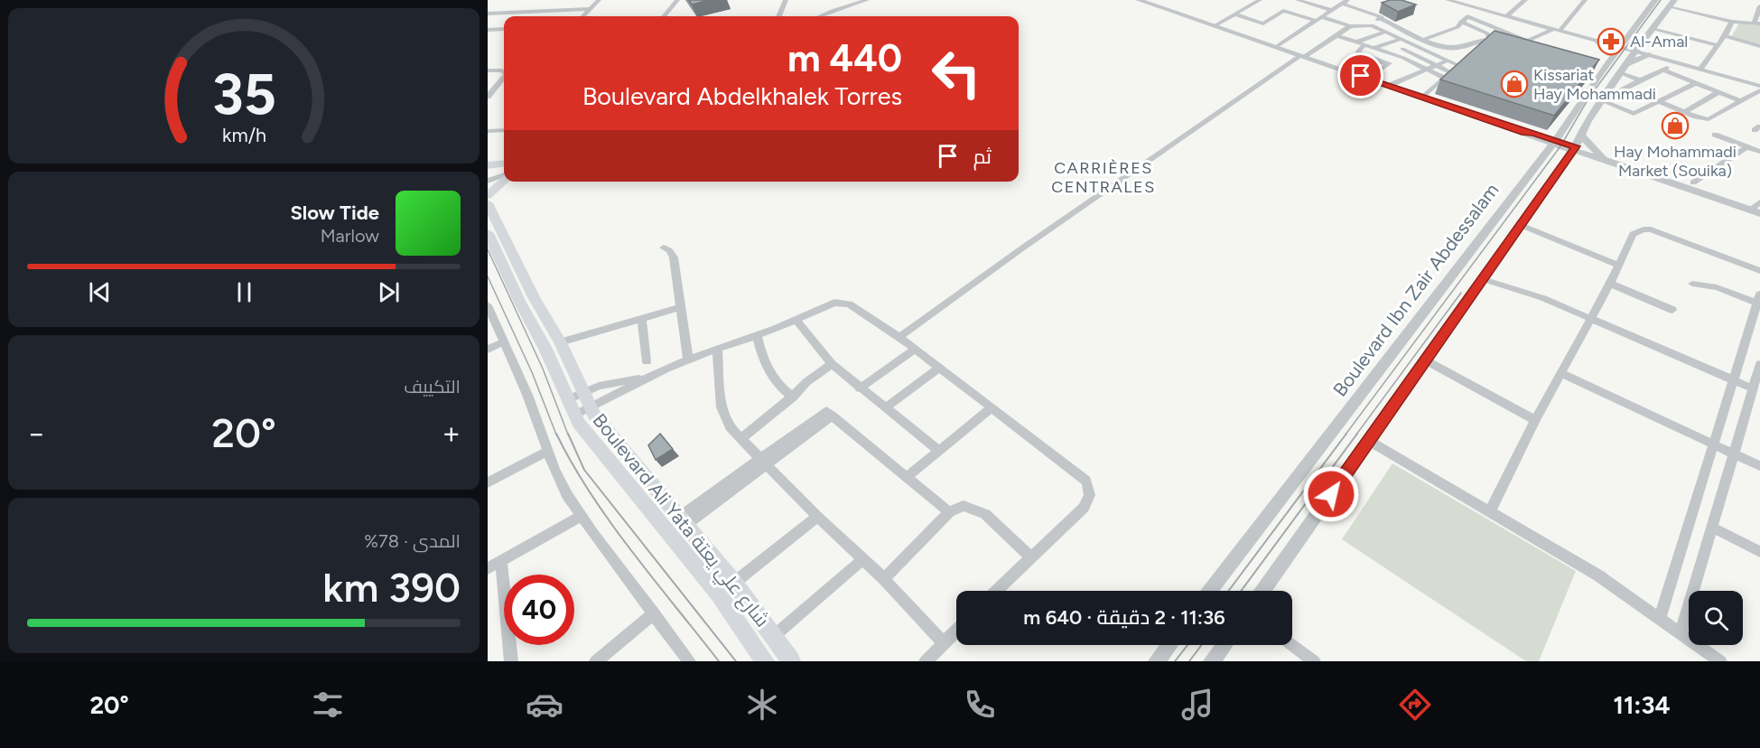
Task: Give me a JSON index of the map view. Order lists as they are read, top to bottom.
{
  "streets": {
    "main road": ["Boulevard Ali Yata شارع علي يعتة"],
    "street": ["Boulevard Ibn Zair Abdessalam"]
  },
  "districts": ["CARRIÈRES CENTRALES"],
  "places": {
    "pharmacy": ["Al-Amal"],
    "shop": ["Kissariat Hay Mohammadi", "Hay Mohammadi Market (Souika)"]
  },
  "page": {
    "turn": ["440 m", "Boulevard Abdelkhalek Torres"],
    "then": "ثم",
    "song": ["Slow Tide", "Marlow"],
    "tile": [
      "التكييف",
      ["المدى · 78%", "390 km"]
    ],
    "heat": ["−", "20°", "+"],
    "limit": "40",
    "trip": "11:36 · 2 دقيقة · 640 m",
    "tabs": ["11:34", "20°"],
    "gauge": ["35", "km/h"]
  }
}
